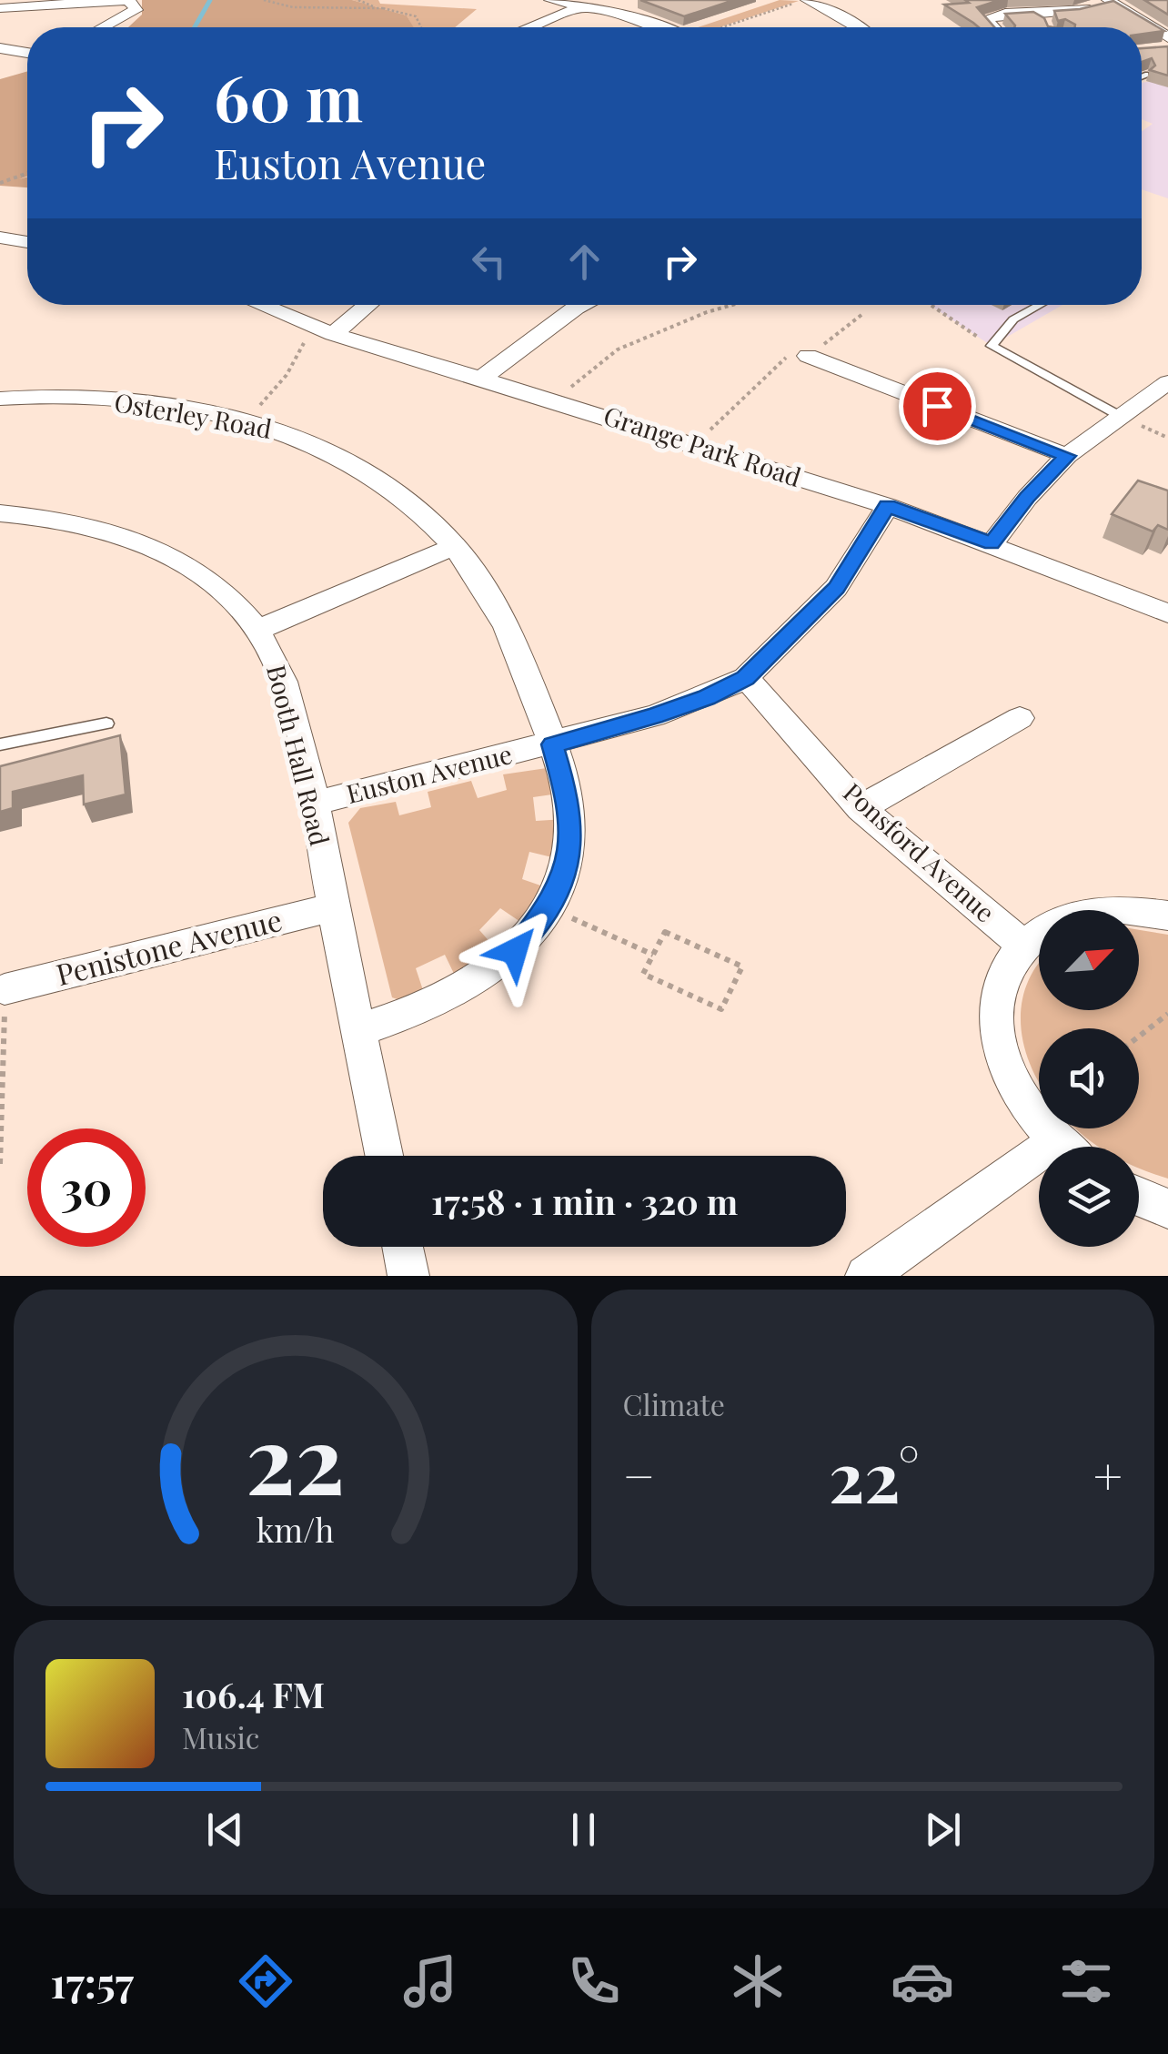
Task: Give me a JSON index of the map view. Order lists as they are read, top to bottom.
{
  "streets": {
    "street": [
      "Osterley Road",
      "Grange Park Road",
      "Booth Hall Road",
      "Euston Avenue",
      "Ponsford Avenue",
      "Penistone Avenue"
    ]
  },
  "crossings": [
    ["Osterley Road", "Booth Hall Road"],
    ["Osterley Road", "Euston Avenue"],
    ["Grange Park Road", "Euston Avenue"],
    ["Booth Hall Road", "Euston Avenue"],
    ["Booth Hall Road", "Penistone Avenue"],
    ["Euston Avenue", "Ponsford Avenue"]
  ],
  "north": "top right",
  "page": {
    "turn": ["60 m", "Euston Avenue"],
    "limit": "30",
    "trip": "17:58 · 1 min · 320 m",
    "tile": "Climate",
    "heat": ["−", "22°", "+"],
    "song": ["106.4 FM", "Music"],
    "tabs": "17:57",
    "gauge": ["22", "km/h"]
  }
}
